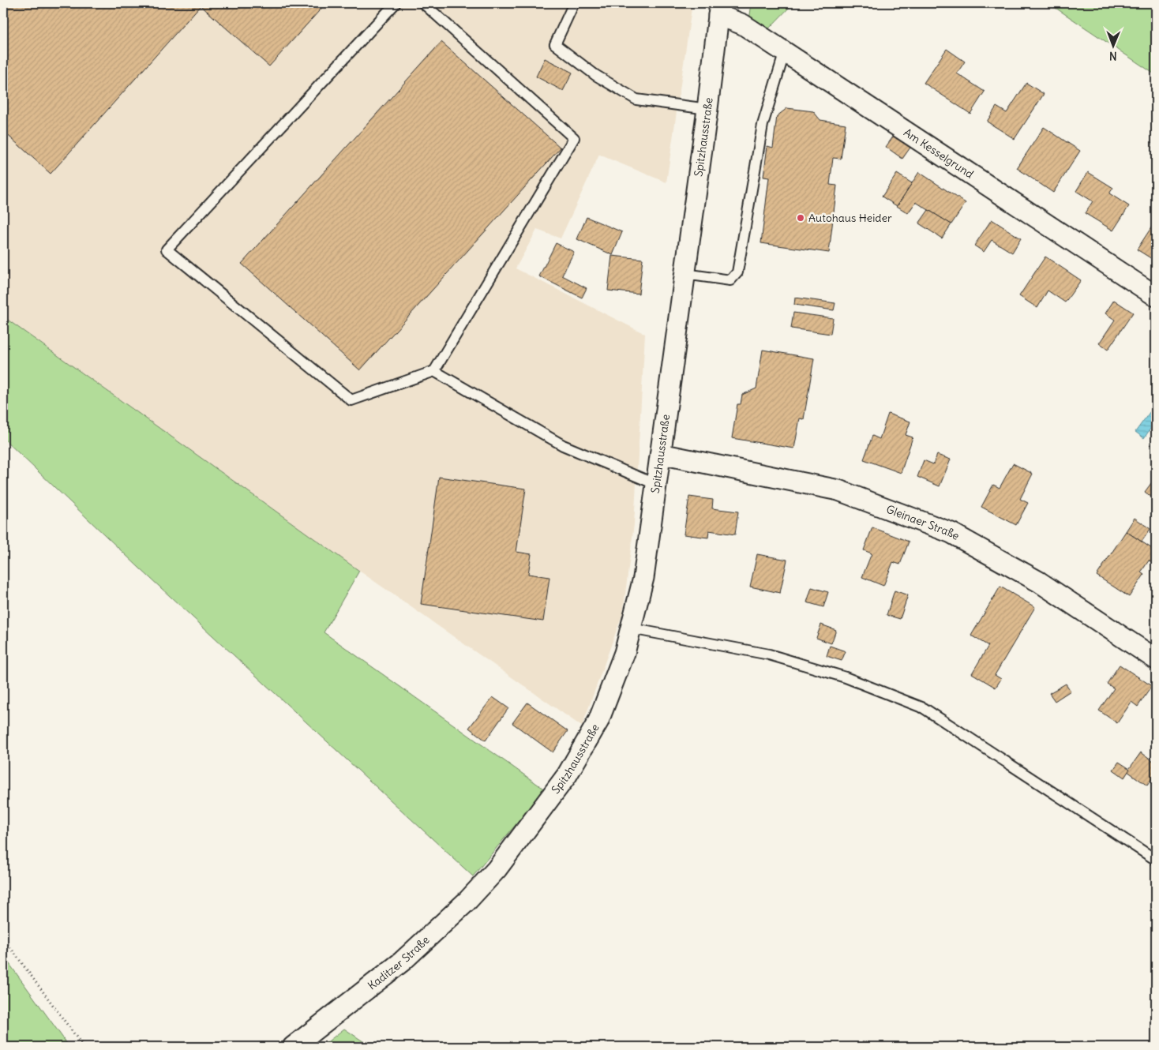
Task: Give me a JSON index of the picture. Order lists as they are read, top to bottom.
{
  "streets": {
    "street": [
      "Spitzhausstraße",
      "Am Kesselgrund",
      "Gleinaer Straße",
      "Kaditzer Straße"
    ]
  },
  "crossings": [
    ["Spitzhausstraße", "Am Kesselgrund"],
    ["Spitzhausstraße", "Gleinaer Straße"],
    ["Spitzhausstraße", "Kaditzer Straße"]
  ],
  "places": ["Autohaus Heider"],
  "north": "bottom"
}
